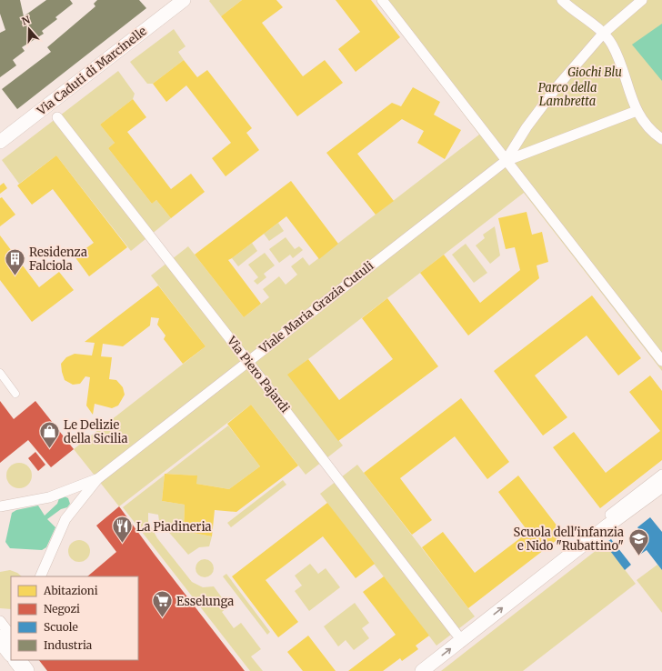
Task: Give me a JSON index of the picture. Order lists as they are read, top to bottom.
{
  "streets": {
    "street": ["Via Caduti di Marcinelle", "Viale Maria Grazia Cutuli", "Via Piero Pajardi"]
  },
  "crossings": [
    ["Viale Maria Grazia Cutuli", "Via Piero Pajardi"]
  ],
  "parks": ["Giochi Blu", "Parco della Lambretta"],
  "places": {
    "building": ["Residenza Falciola"],
    "shop": ["Le Delizie della Sicilia"],
    "restaurant": ["La Piadineria"],
    "school or university": ["Scuola dell'infanzia e Nido \"Rubattino\""],
    "supermarket": ["Esselunga"]
  },
  "legend": [
    "Abitazioni",
    "Negozi",
    "Scuole",
    "Industria"
  ],
  "north": "top"
}
